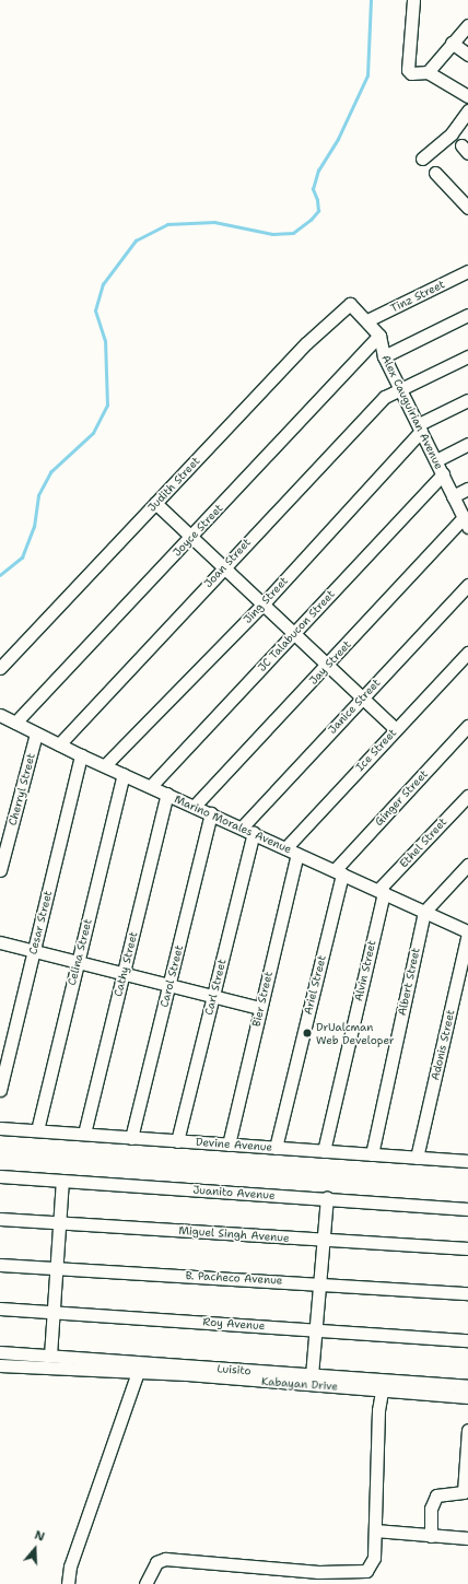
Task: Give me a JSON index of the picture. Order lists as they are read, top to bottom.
{
  "streets": {
    "street": [
      "Tinz Street",
      "Alex Cauguirian Avenue",
      "Judith Street",
      "Joyce Street",
      "Joan Street",
      "Jing Street",
      "JC Talabucon Street",
      "Jay Street",
      "Janice Street",
      "Ice Street",
      "Cherryl Street",
      "Ginger Street",
      "Marino Morales Avenue",
      "Ethel Street",
      "Cesar Street",
      "Celina Street",
      "Cathy Street",
      "Alvin Street",
      "Carol Street",
      "Albert Street",
      "Ariel Street",
      "Carl Street",
      "Bier Street",
      "Adonis Street",
      "Devine Avenue",
      "Juanito Avenue",
      "Miguel Singh Avenue",
      "B. Pacheco Avenue",
      "Roy Avenue",
      "Luisito",
      "Kabayan Drive"
    ]
  },
  "crossings": [
    ["Tinz Street", "Alex Cauguirian Avenue"],
    ["Alex Cauguirian Avenue", "Judith Street"],
    ["Alex Cauguirian Avenue", "Joyce Street"],
    ["Alex Cauguirian Avenue", "Joan Street"],
    ["Alex Cauguirian Avenue", "Jing Street"],
    ["Alex Cauguirian Avenue", "JC Talabucon Street"],
    ["Alex Cauguirian Avenue", "Jay Street"],
    ["Joyce Street", "Marino Morales Avenue"],
    ["Joan Street", "Marino Morales Avenue"],
    ["Jing Street", "Marino Morales Avenue"],
    ["JC Talabucon Street", "Marino Morales Avenue"],
    ["Jay Street", "Marino Morales Avenue"],
    ["Janice Street", "Marino Morales Avenue"],
    ["Ice Street", "Marino Morales Avenue"],
    ["Cherryl Street", "Marino Morales Avenue"],
    ["Ginger Street", "Marino Morales Avenue"],
    ["Ginger Street", "Ariel Street"],
    ["Marino Morales Avenue", "Ethel Street"],
    ["Marino Morales Avenue", "Cesar Street"],
    ["Marino Morales Avenue", "Celina Street"],
    ["Marino Morales Avenue", "Cathy Street"],
    ["Marino Morales Avenue", "Alvin Street"],
    ["Marino Morales Avenue", "Carol Street"],
    ["Marino Morales Avenue", "Albert Street"],
    ["Marino Morales Avenue", "Ariel Street"],
    ["Marino Morales Avenue", "Carl Street"],
    ["Marino Morales Avenue", "Bier Street"],
    ["Marino Morales Avenue", "Adonis Street"],
    ["Ethel Street", "Alvin Street"],
    ["Celina Street", "Devine Avenue"],
    ["Cathy Street", "Devine Avenue"],
    ["Alvin Street", "Devine Avenue"],
    ["Carol Street", "Devine Avenue"],
    ["Albert Street", "Devine Avenue"],
    ["Ariel Street", "Devine Avenue"],
    ["Carl Street", "Devine Avenue"],
    ["Bier Street", "Devine Avenue"],
    ["Adonis Street", "Devine Avenue"]
  ],
  "places": ["DrUalcman Web Developer"],
  "north": "top"
}
